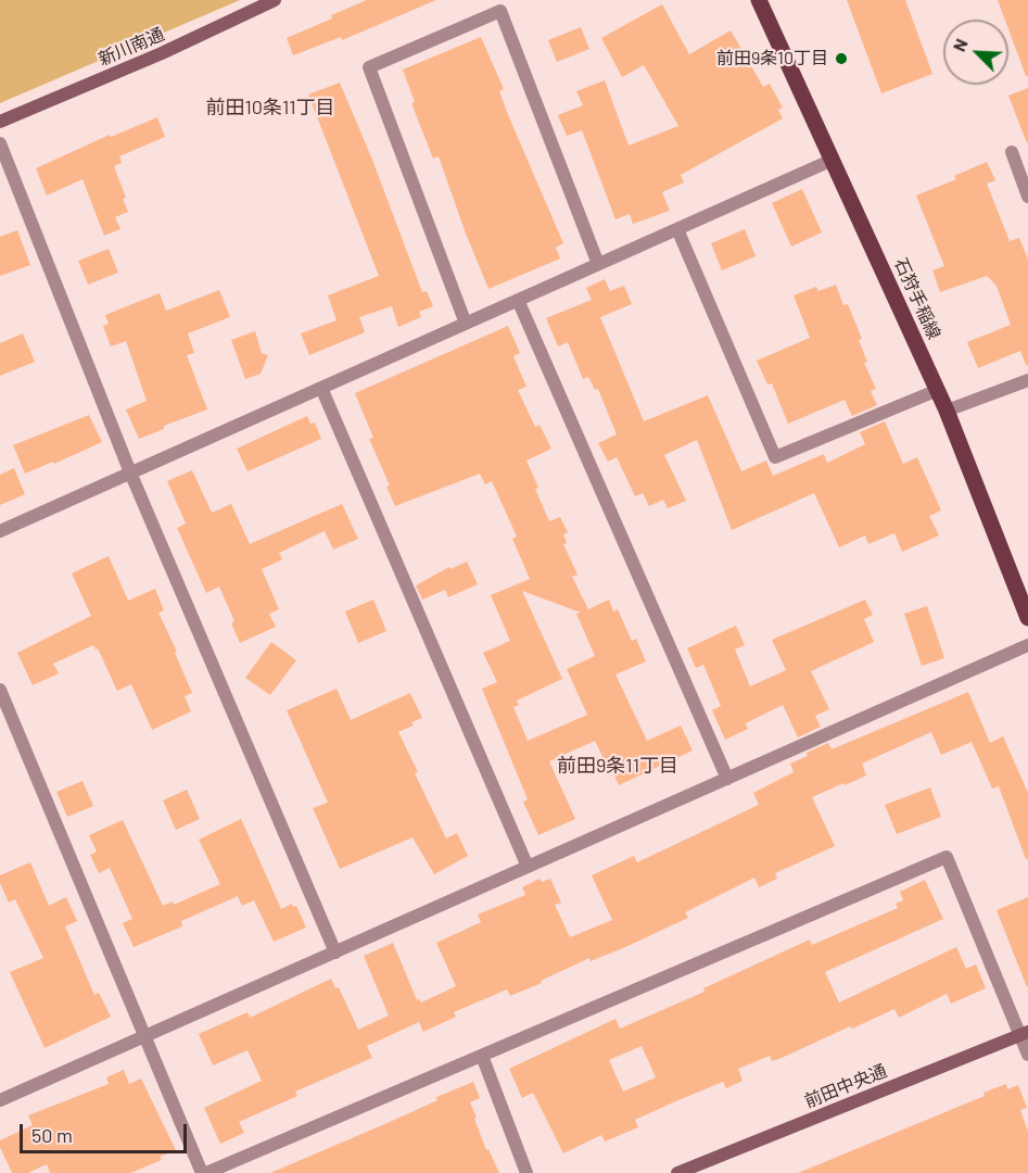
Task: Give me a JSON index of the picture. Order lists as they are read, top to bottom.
{
  "streets": {
    "main road": ["石狩手稲線"],
    "street": ["新川南通", "前田中央通"]
  },
  "districts": ["前田10条11丁目", "前田9条11丁目"],
  "places": ["前田9条10丁目"],
  "scale_bar": "50 m",
  "north": "top left"
}
